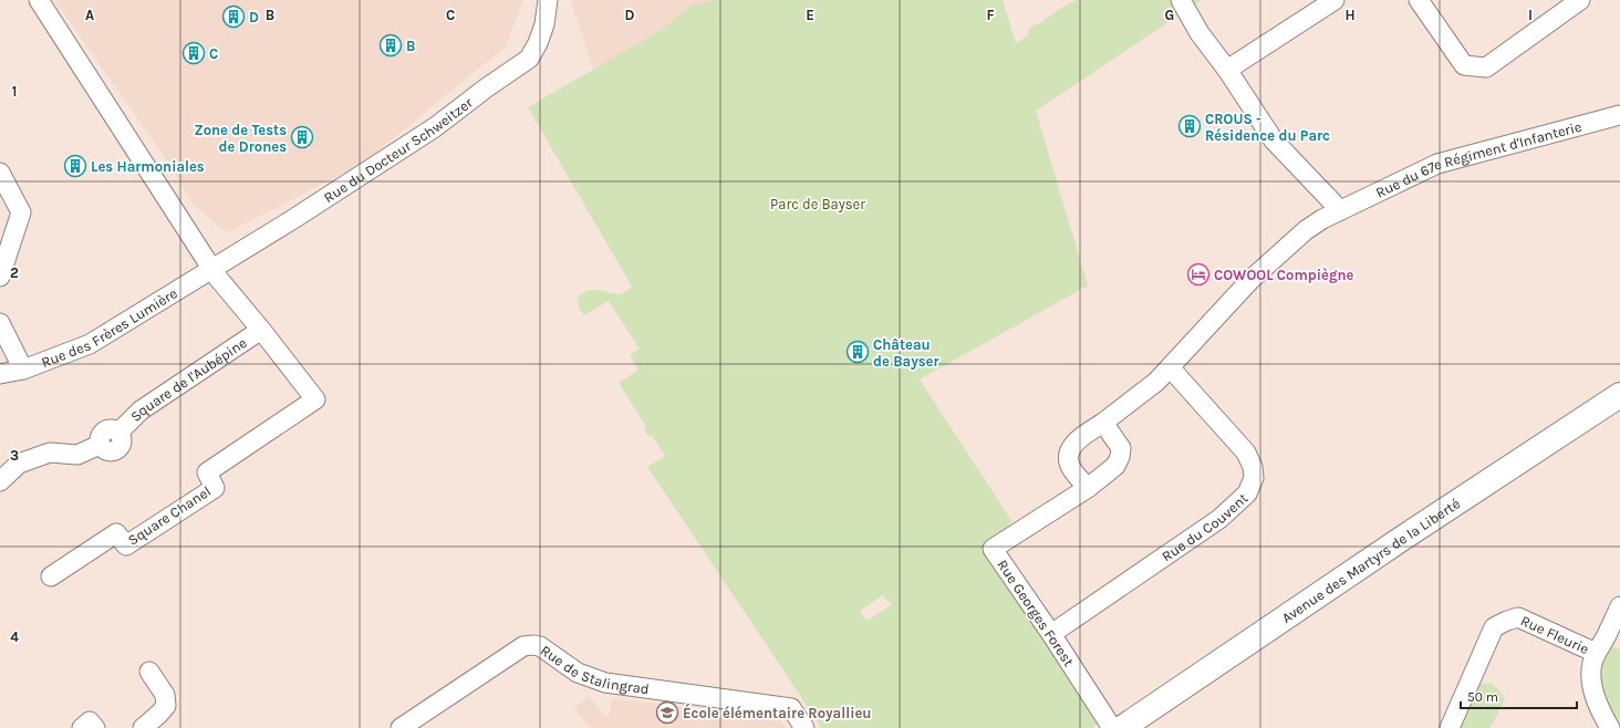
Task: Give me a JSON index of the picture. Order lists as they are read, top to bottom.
{
  "streets": {
    "street": [
      "Rue du Docteur Schweitzer",
      "Rue du 67e Régiment d'Infanterie",
      "Rue des Frères Lumière",
      "Square de l'Aubépine",
      "Square Chanel",
      "Rue du Couvent",
      "Avenue des Martyrs de la Liberté",
      "Rue Georges Forest",
      "Rue Fleurie",
      "Rue de Stalingrad"
    ]
  },
  "crossings": [
    ["Rue du Docteur Schweitzer", "Rue des Frères Lumière"],
    ["Square de l'Aubépine", "Square Chanel"],
    ["Rue du Couvent", "Rue Georges Forest"],
    ["Avenue des Martyrs de la Liberté", "Rue Georges Forest"]
  ],
  "parks": ["Parc de Bayser"],
  "places": {
    "building": [
      "D",
      "B",
      "C",
      "CROUS - Résidence du Parc",
      "Zone de Tests de Drones",
      "Les Harmoniales",
      "Château de Bayser"
    ],
    "hotel": ["COWOOL Compiègne"],
    "school or university": ["École élémentaire Royallieu"]
  },
  "scale_bar": "50 m",
  "grid": {
    "columns": [
      "A",
      "B",
      "C",
      "D",
      "E",
      "F",
      "G",
      "H",
      "I"
    ],
    "rows": [
      "1",
      "2",
      "3",
      "4"
    ]
  }
}
